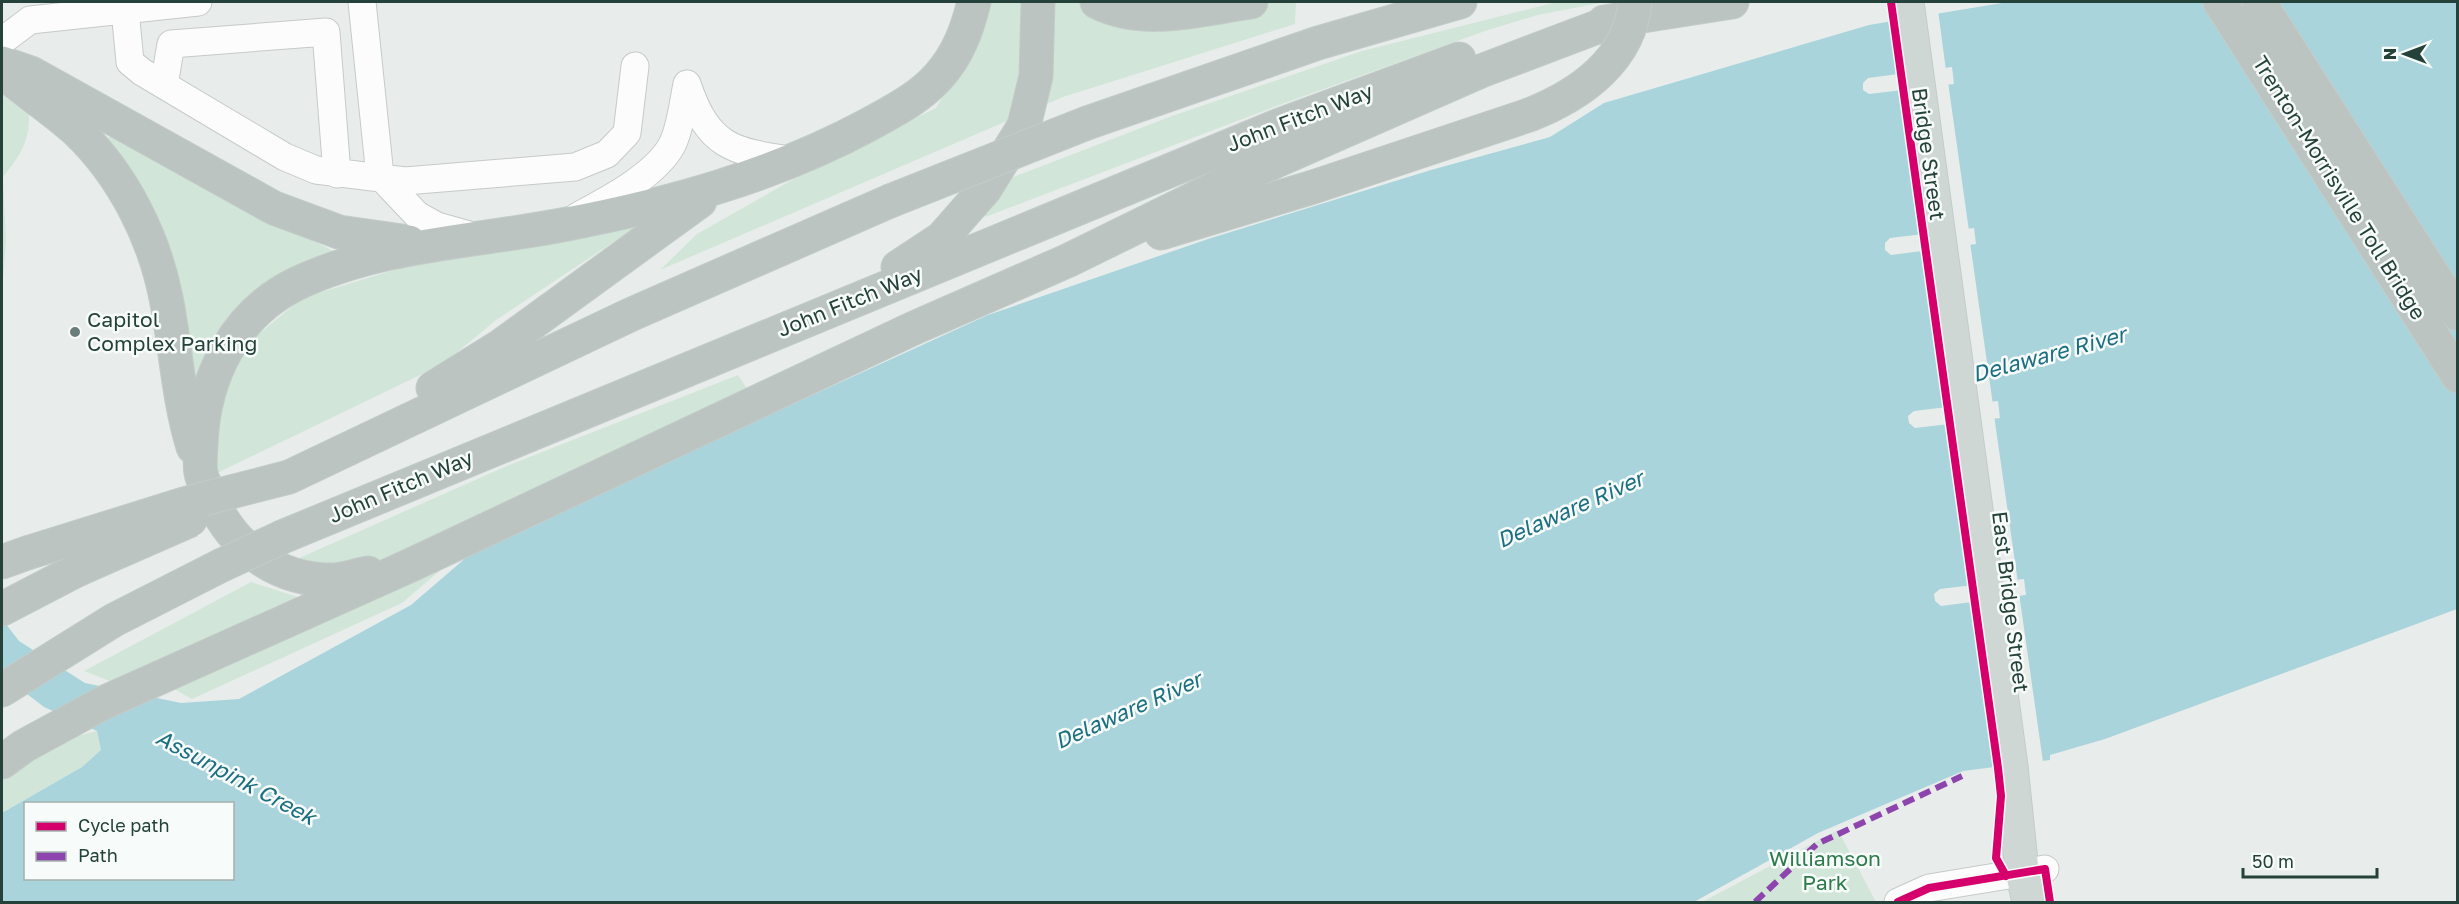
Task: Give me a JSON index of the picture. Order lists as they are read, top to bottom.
{
  "streets": {
    "highway": ["John Fitch Way", "Trenton-Morrisville Toll Bridge"],
    "main road": ["Bridge Street", "East Bridge Street"]
  },
  "crossings": [
    ["Bridge Street", "East Bridge Street"]
  ],
  "water": ["Delaware River", "Assunpink Creek"],
  "parks": ["Williamson Park"],
  "places": ["Capitol Complex Parking"],
  "legend": ["Cycle path", "Path"],
  "scale_bar": "50 m",
  "north": "left"
}
